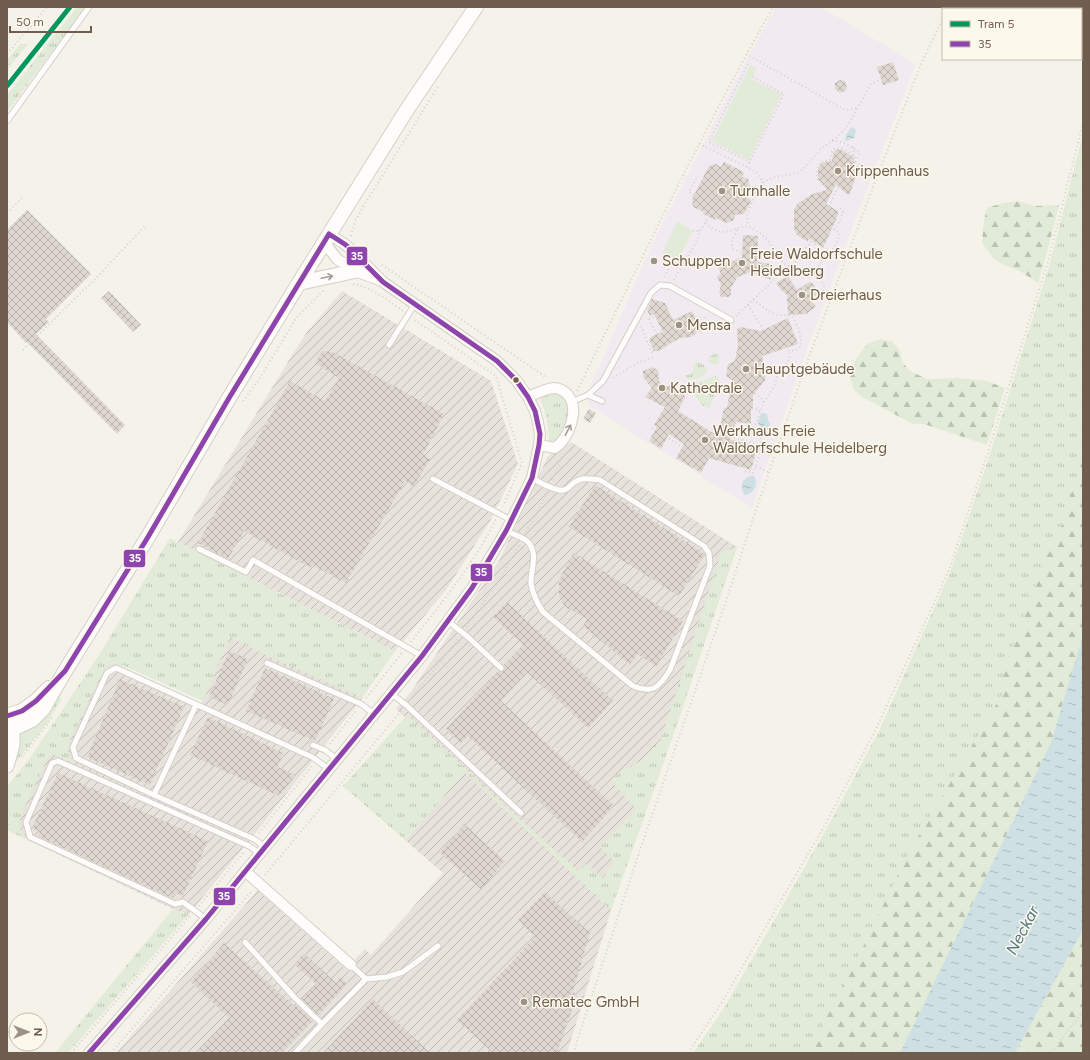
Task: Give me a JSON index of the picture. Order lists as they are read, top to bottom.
{
  "water": ["Neckar"],
  "places": [
    "Krippenhaus",
    "Turnhalle",
    "Schuppen",
    "Freie Waldorfschule Heidelberg",
    "Dreierhaus",
    "Mensa",
    "Hauptgebäude",
    "Kathedrale",
    "Werkhaus Freie Waldorfschule Heidelberg",
    "Rematec GmbH"
  ],
  "lines": ["tram line 5", "transit line 35"],
  "legend": ["Tram 5", "35"],
  "scale_bar": "50 m",
  "north": "right"
}
